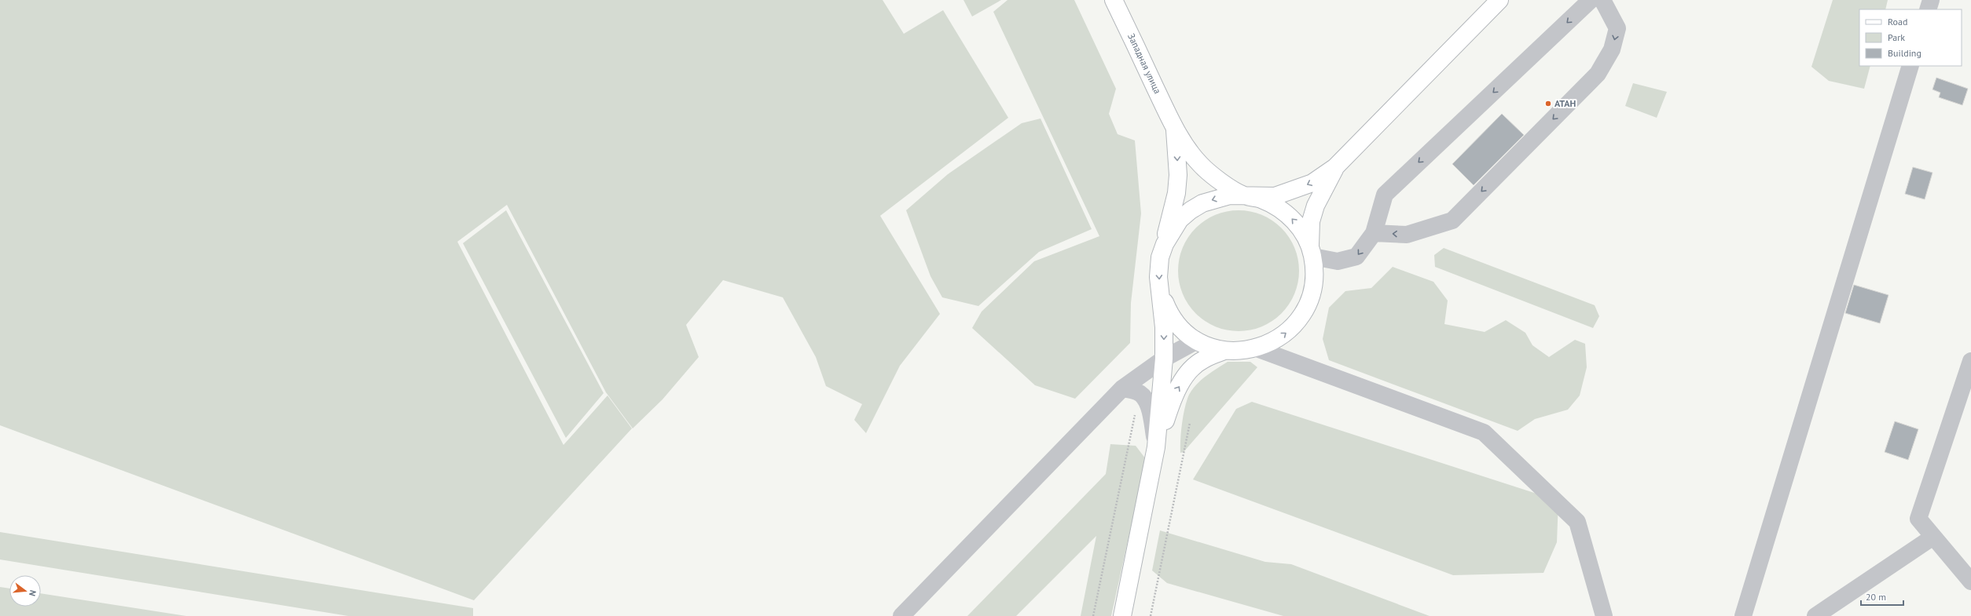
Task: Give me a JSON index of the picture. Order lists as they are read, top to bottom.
{
  "streets": {
    "main road": ["Западная улица"]
  },
  "places": ["АТАН"],
  "legend": ["Road", "Park", "Building"],
  "scale_bar": "20 m",
  "north": "right"
}
